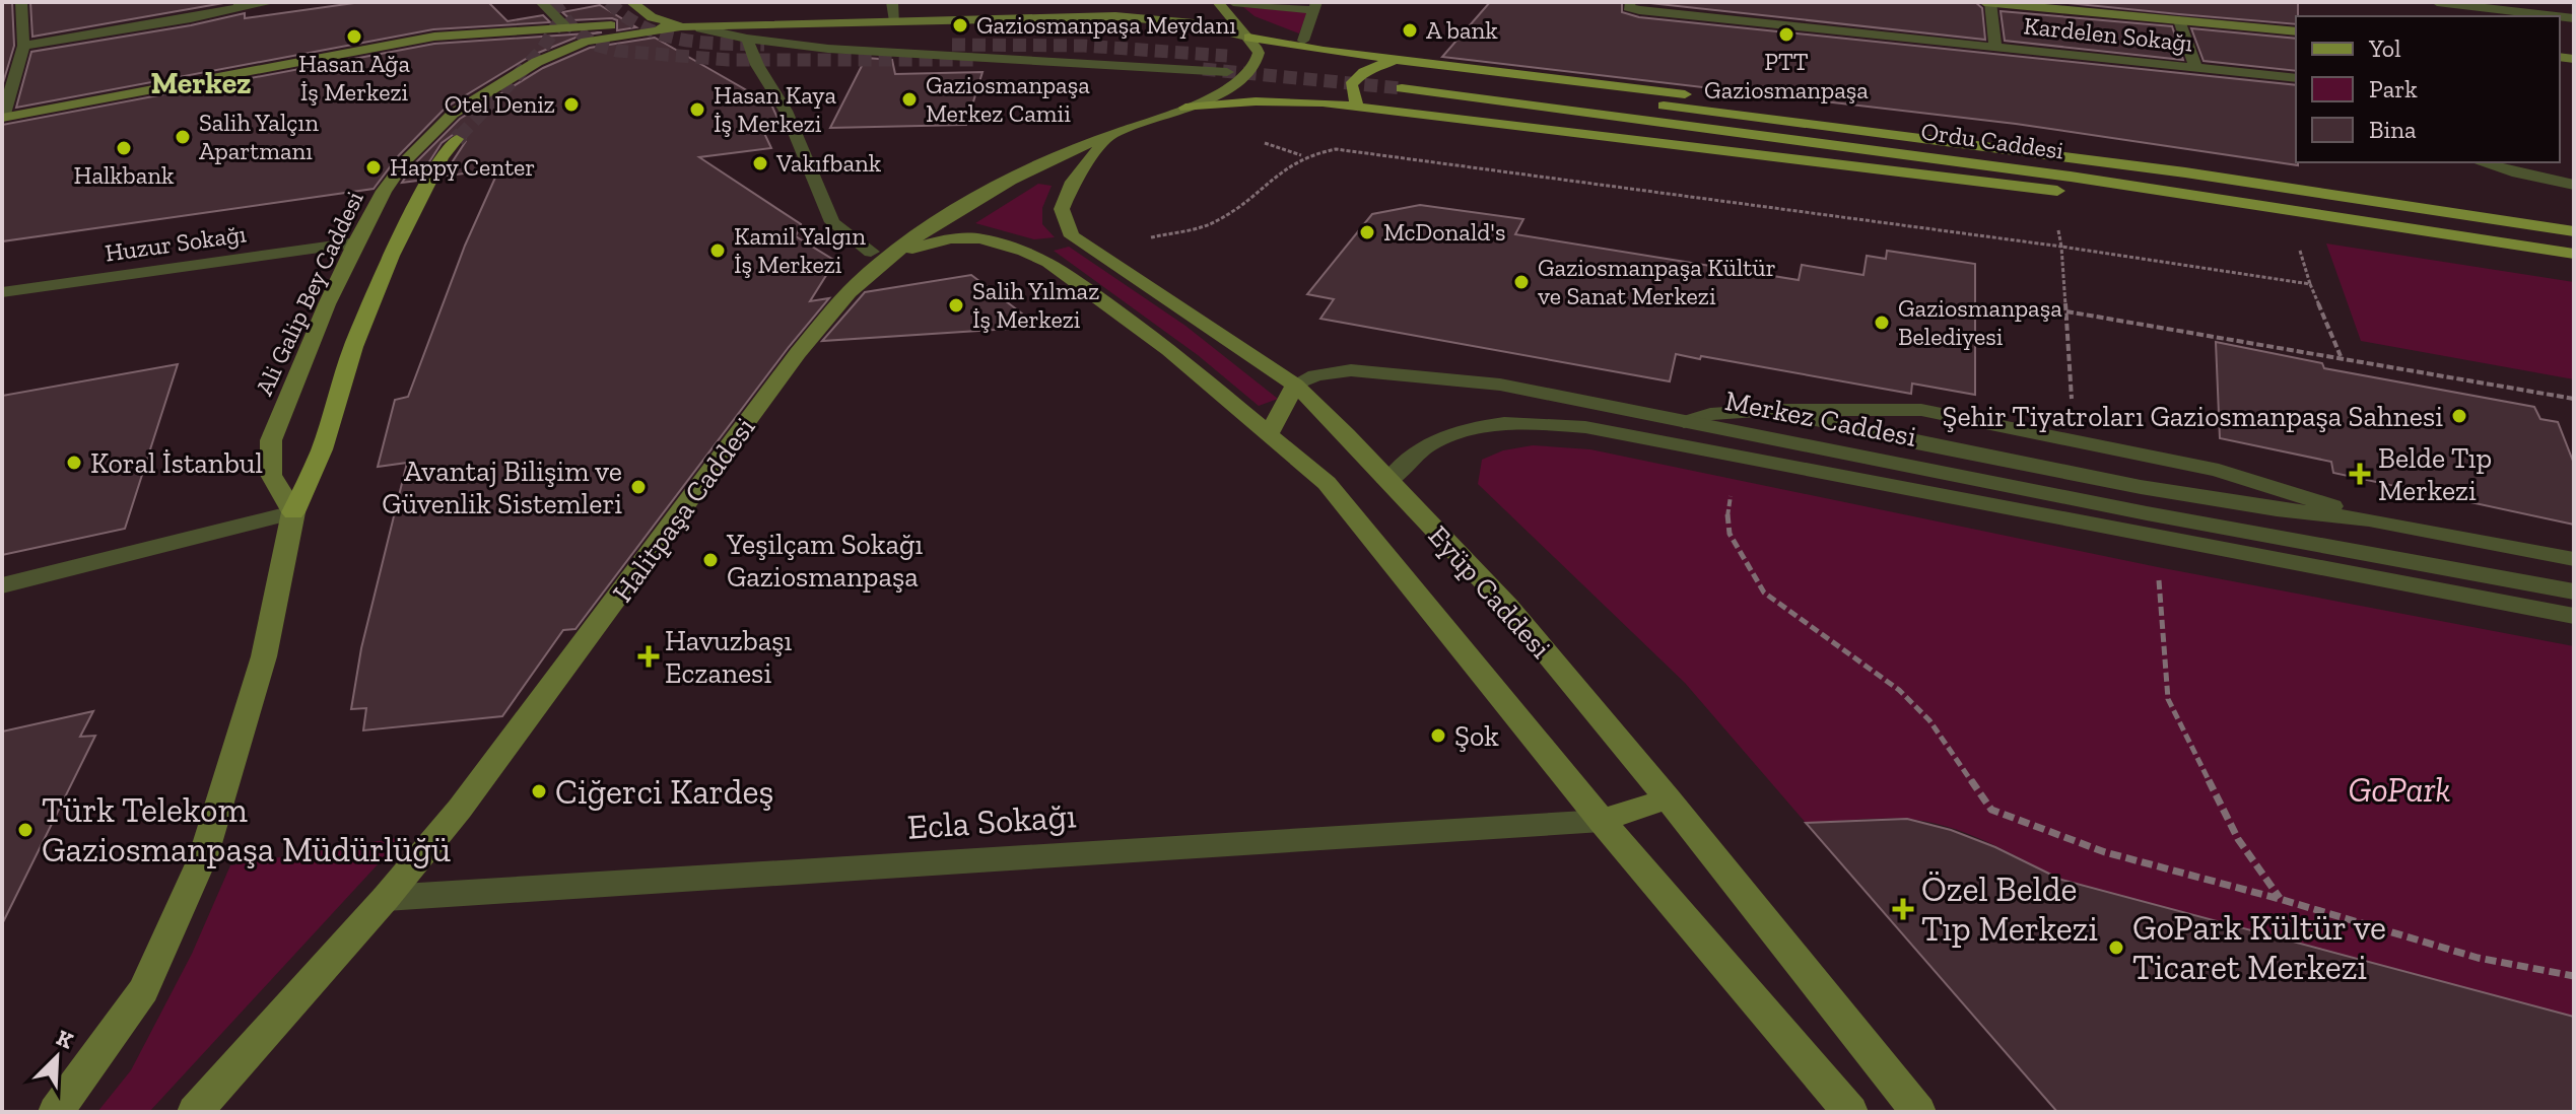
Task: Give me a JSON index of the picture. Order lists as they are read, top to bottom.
{
  "streets": {
    "main road": [
      "Ordu Caddesi",
      "Ali Galip Bey Caddesi",
      "Halitpaşa Caddesi",
      "Eyüp Caddesi"
    ],
    "street": [
      "Kardelen Sokağı",
      "Huzur Sokağı",
      "Merkez Caddesi",
      "Ecla Sokağı"
    ]
  },
  "crossings": [
    ["Huzur Sokağı", "Ali Galip Bey Caddesi"],
    ["Merkez Caddesi", "Eyüp Caddesi"],
    ["Halitpaşa Caddesi", "Eyüp Caddesi"],
    ["Halitpaşa Caddesi", "Ecla Sokağı"],
    ["Eyüp Caddesi", "Ecla Sokağı"]
  ],
  "districts": ["Merkez"],
  "parks": ["GoPark"],
  "places": {
    "other": [
      "Gaziosmanpaşa Meydanı",
      "A bank",
      "PTT Gaziosmanpaşa",
      "Hasan Ağa İş Merkezi",
      "Gaziosmanpaşa Merkez Camii",
      "Otel Deniz",
      "Hasan Kaya İş Merkezi",
      "Salih Yalçın Apartmanı",
      "Halkbank",
      "Vakıfbank",
      "Happy Center",
      "McDonald's",
      "Kamil Yalgın İş Merkezi",
      "Gaziosmanpaşa Kültür ve Sanat Merkezi",
      "Salih Yılmaz İş Merkezi",
      "Gaziosmanpaşa Belediyesi",
      "Şehir Tiyatroları Gaziosmanpaşa Sahnesi",
      "Koral İstanbul",
      "Avantaj Bilişim ve Güvenlik Sistemleri",
      "Yeşilçam Sokağı Gaziosmanpaşa",
      "Şok",
      "Ciğerci Kardeş",
      "Türk Telekom Gaziosmanpaşa Müdürlüğü",
      "GoPark Kültür ve Ticaret Merkezi"
    ],
    "health": ["Belde Tıp Merkezi", "Havuzbaşı Eczanesi", "Özel Belde Tıp Merkezi"]
  },
  "legend": ["Yol", "Park", "Bina"],
  "north": "top right"
}
